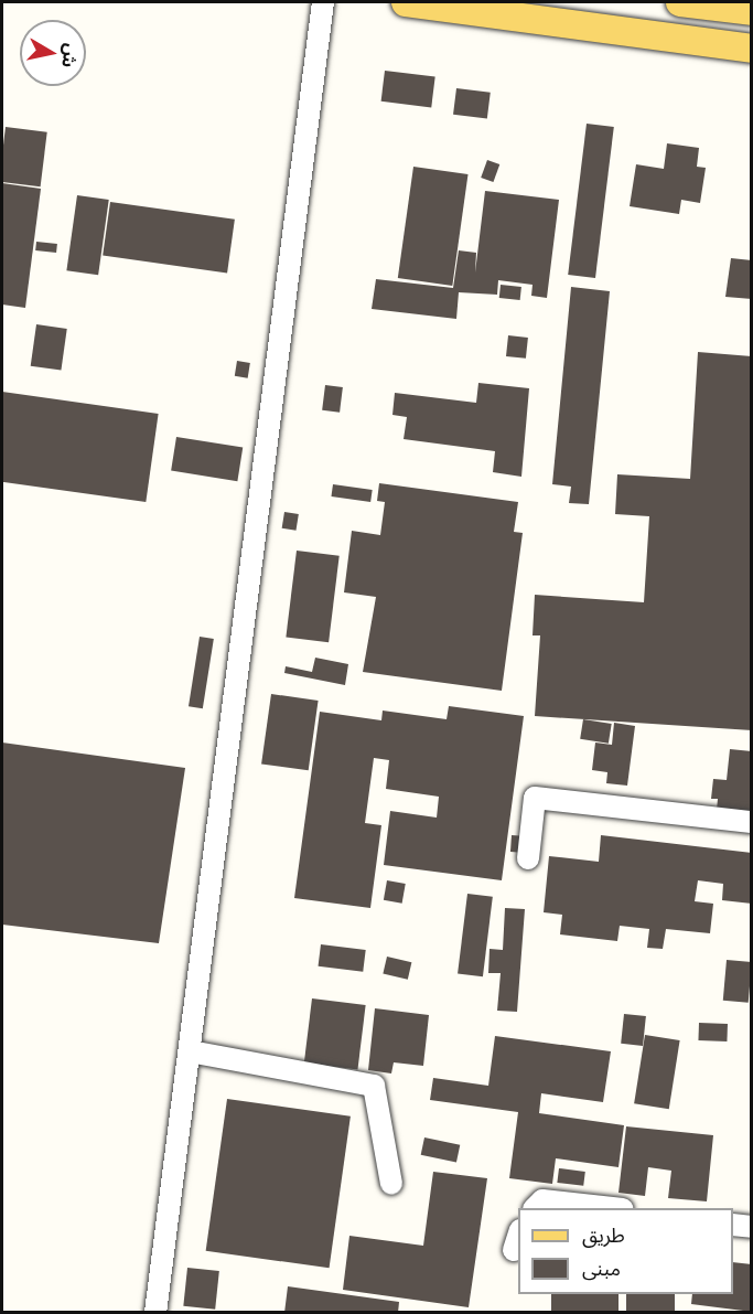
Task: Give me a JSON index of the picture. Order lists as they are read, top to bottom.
{
  "legend": ["طريق", "مبنى"],
  "north": "right"
}
